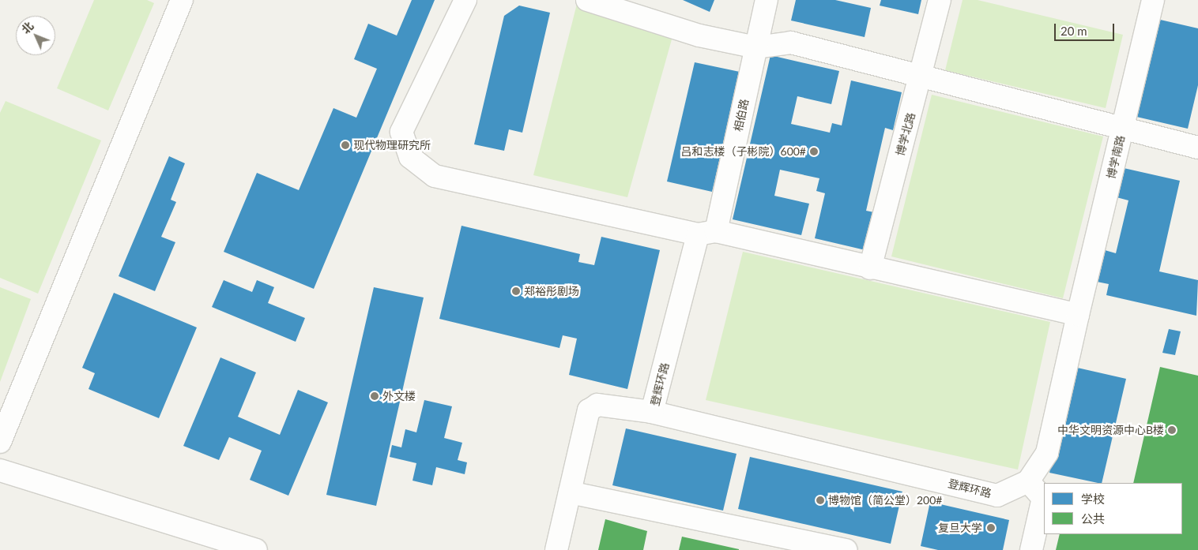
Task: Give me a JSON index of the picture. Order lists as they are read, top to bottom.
{
  "streets": {
    "lane": [
      "相伯路",
      "博学北路",
      "博学南路",
      "登辉环路"
    ]
  },
  "crossings": [
    ["相伯路", "登辉环路"],
    ["博学南路", "登辉环路"]
  ],
  "places": [
    "现代物理研究所",
    "吕和志楼（子彬院）600#",
    "郑裕彤剧场‌",
    "外文楼",
    "中华文明资源中心B楼",
    "博物馆（简公堂）200#",
    "复旦大学"
  ],
  "legend": ["学校", "公共"],
  "scale_bar": "20 m",
  "north": "top left"
}
